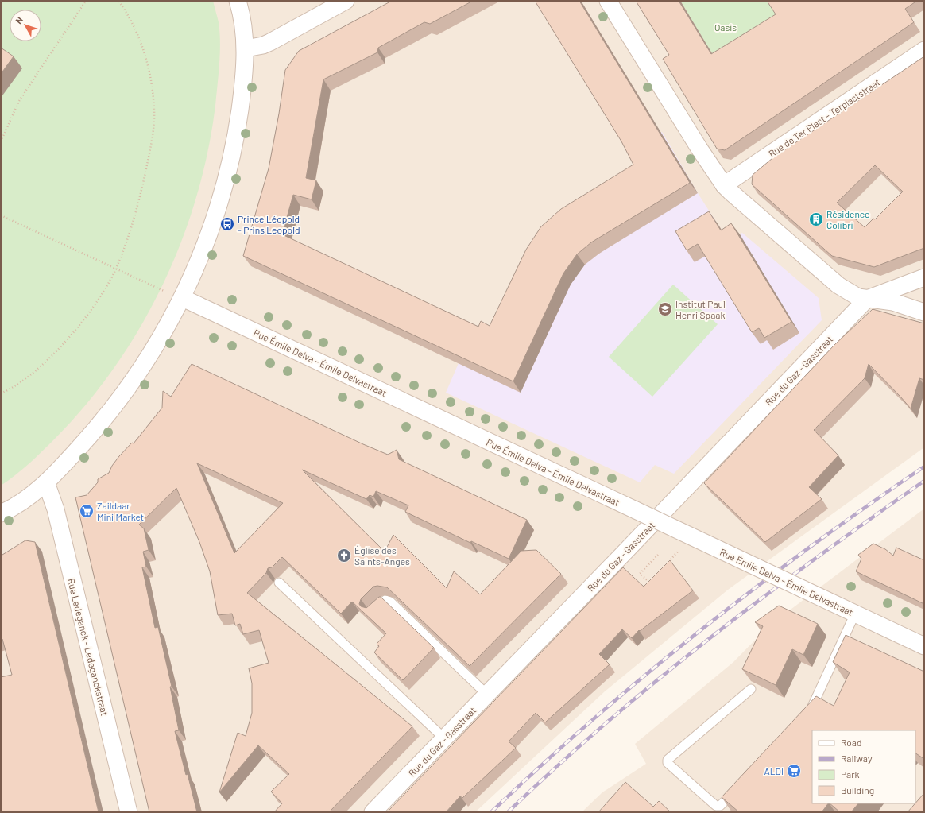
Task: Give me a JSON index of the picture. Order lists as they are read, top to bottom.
{
  "streets": {
    "street": [
      "Rue de Ter Plast - Terplaststraat",
      "Rue Émile Delva - Émile Delvastraat",
      "Rue du Gaz - Gasstraat",
      "Rue Ledeganck - Ledeganckstraat"
    ]
  },
  "parks": ["Oasis"],
  "places": {
    "building": ["Résidence Colibri"],
    "bus stop": ["Prince Léopold - Prins Leopold"],
    "school or university": ["Institut Paul Henri Spaak"],
    "supermarket": ["Zaildaar Mini Market", "ALDI"],
    "church": ["Église des Saints-Anges"]
  },
  "legend": [
    "Road",
    "Railway",
    "Park",
    "Building"
  ],
  "north": "top left"
}
